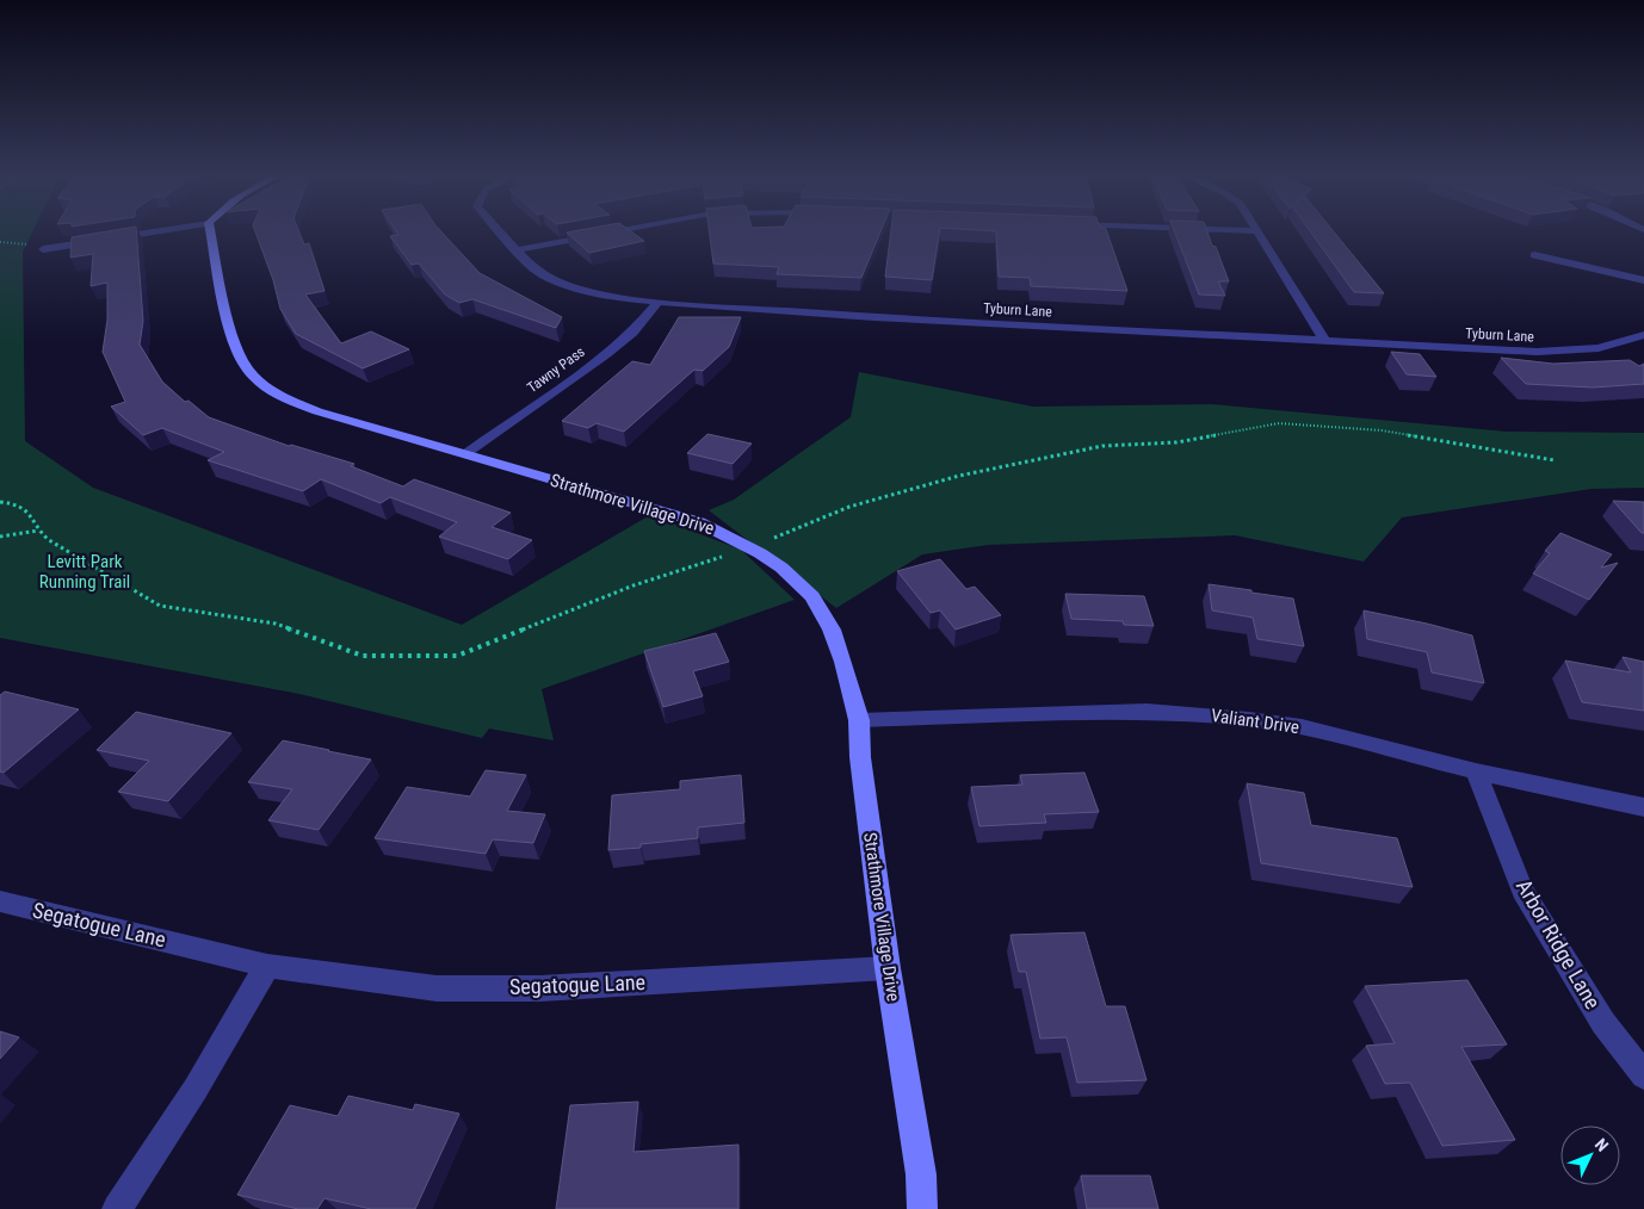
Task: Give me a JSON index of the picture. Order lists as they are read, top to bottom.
{
  "streets": {
    "street": [
      "Tyburn Lane",
      "Tawny Pass",
      "Strathmore Village Drive",
      "Valiant Drive",
      "Segatogue Lane",
      "Arbor Ridge Lane"
    ]
  },
  "crossings": [
    ["Tyburn Lane", "Tawny Pass"],
    ["Tawny Pass", "Strathmore Village Drive"],
    ["Strathmore Village Drive", "Valiant Drive"],
    ["Strathmore Village Drive", "Segatogue Lane"],
    ["Valiant Drive", "Arbor Ridge Lane"]
  ],
  "parks": ["Levitt Park Running Trail"],
  "north": "top right"
}
